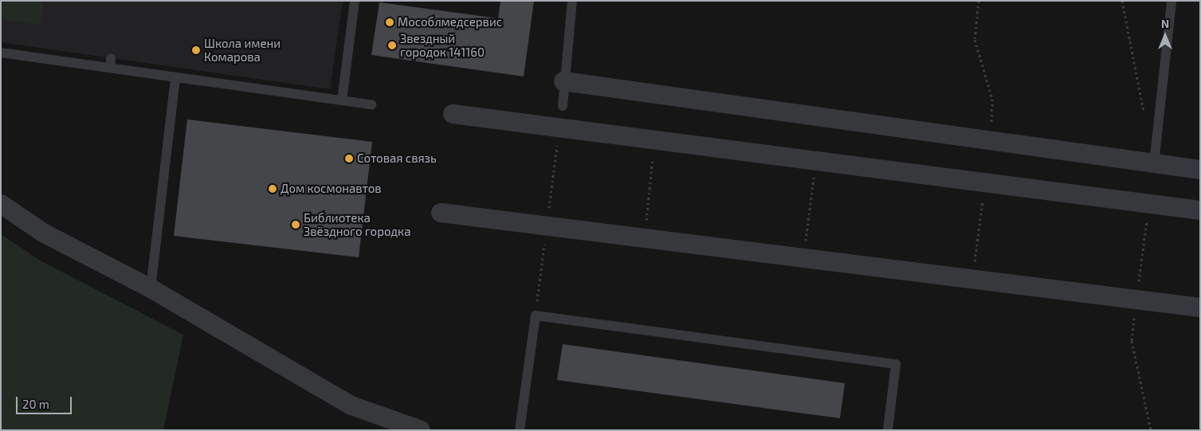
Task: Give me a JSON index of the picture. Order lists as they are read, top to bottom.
{
  "places": [
    "Мособлмедсервис",
    "Звездный городок 141160",
    "Школа имени Комарова",
    "Сотовая связь",
    "Дом космонавтов",
    "Библиотека Звёздного городка"
  ],
  "scale_bar": "20 m",
  "north": "top"
}
